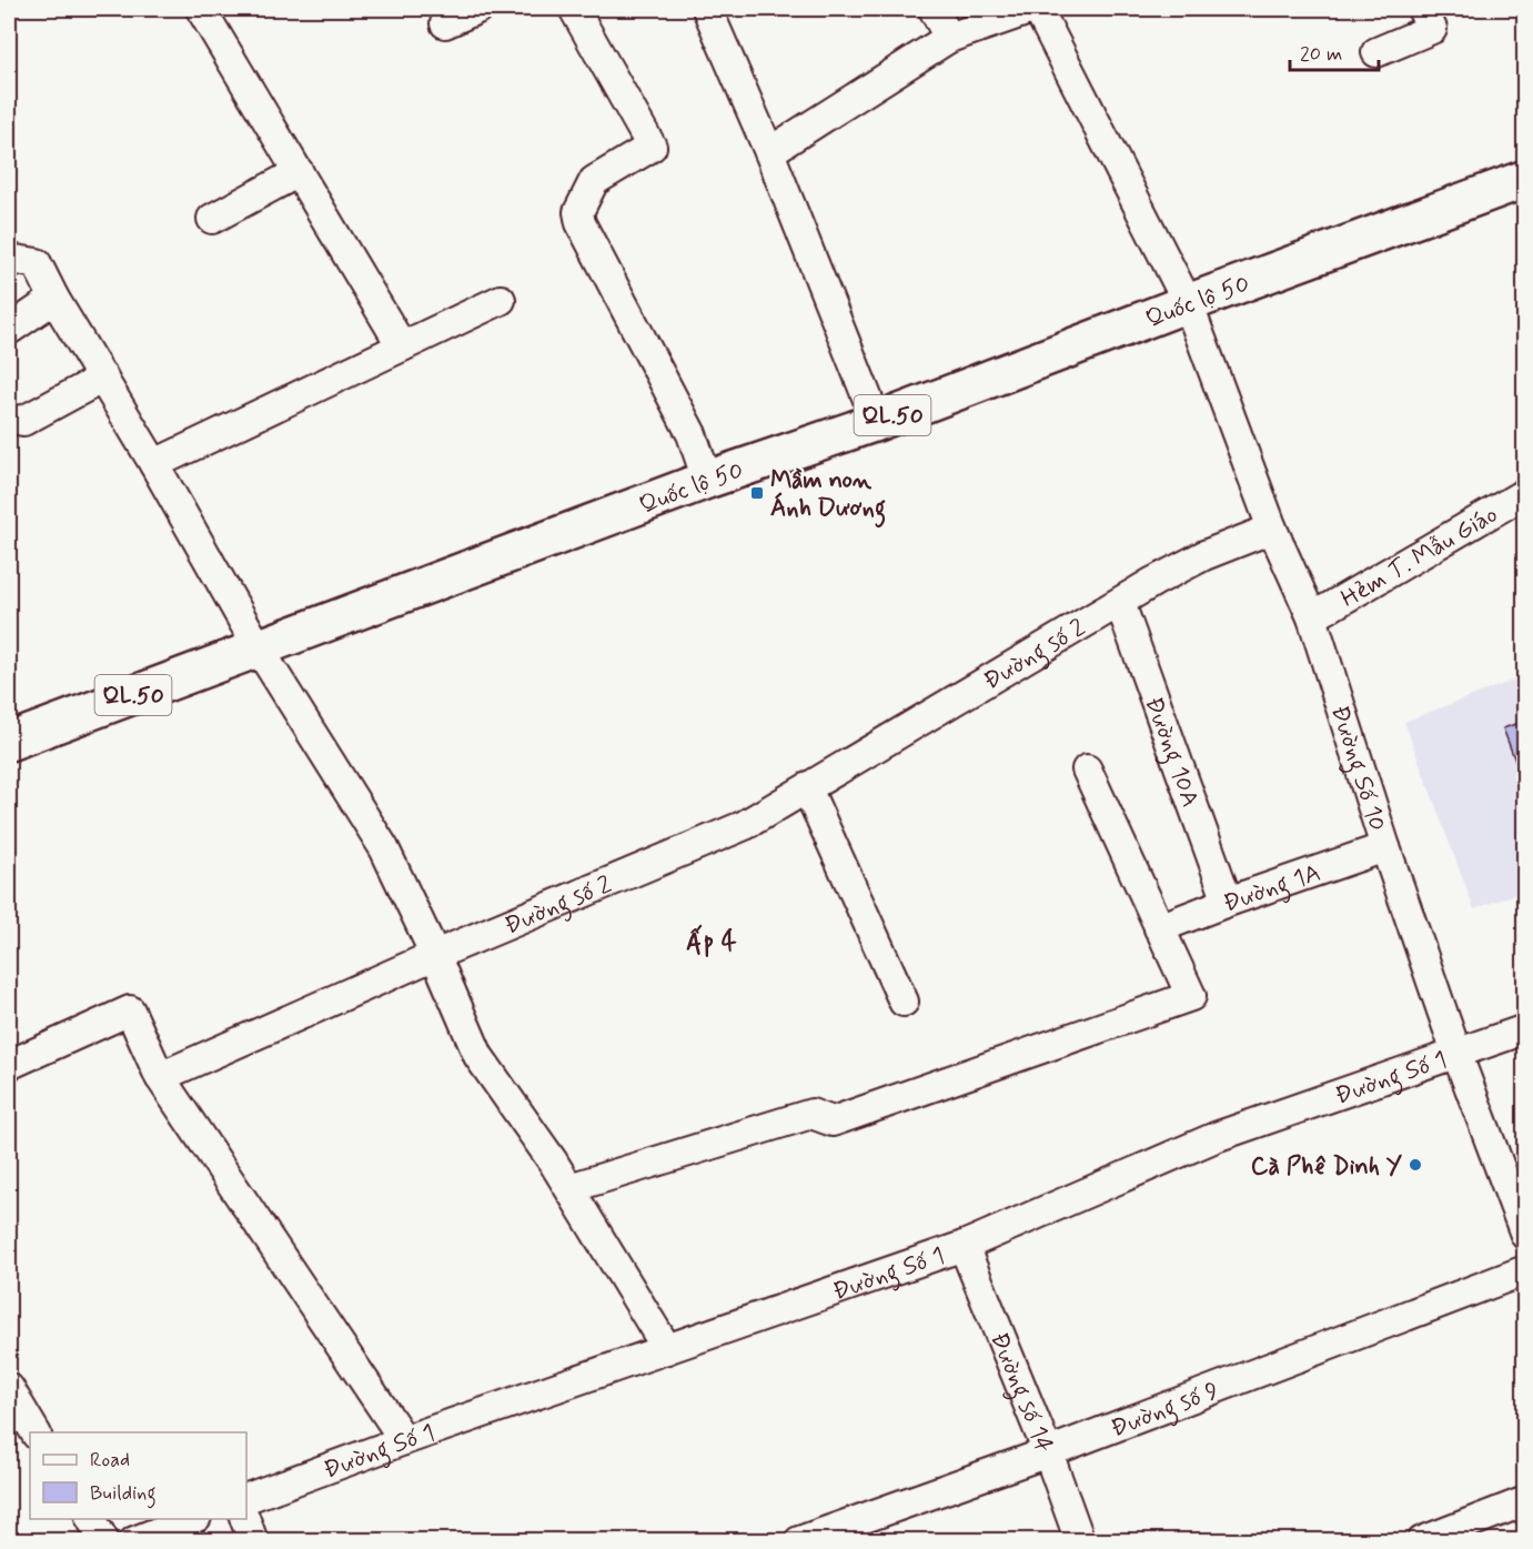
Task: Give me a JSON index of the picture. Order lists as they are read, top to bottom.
{
  "streets": {
    "main road": ["Quốc lộ 50", "QL.50"],
    "street": [
      "Hẻm T. Mẫu Giáo",
      "Đường số 2",
      "Đường 10A",
      "Đường Số 10",
      "Đường 1A",
      "Đường Số 1",
      "Đường số 14",
      "Đường số 9"
    ]
  },
  "crossings": [
    ["Quốc lộ 50", "Đường Số 10"],
    ["Hẻm T. Mẫu Giáo", "Đường Số 10"],
    ["Đường số 2", "Đường 10A"],
    ["Đường số 2", "Đường Số 10"],
    ["Đường 10A", "Đường 1A"],
    ["Đường Số 10", "Đường 1A"],
    ["Đường Số 10", "Đường Số 1"],
    ["Đường Số 1", "Đường số 14"],
    ["Đường số 14", "Đường số 9"]
  ],
  "districts": ["Ấp 4"],
  "places": {
    "transit": ["Mầm non Ánh Dương"],
    "other": ["Cà Phê Dinh Y"]
  },
  "legend": ["Road", "Building"],
  "scale_bar": "20 m"
}
